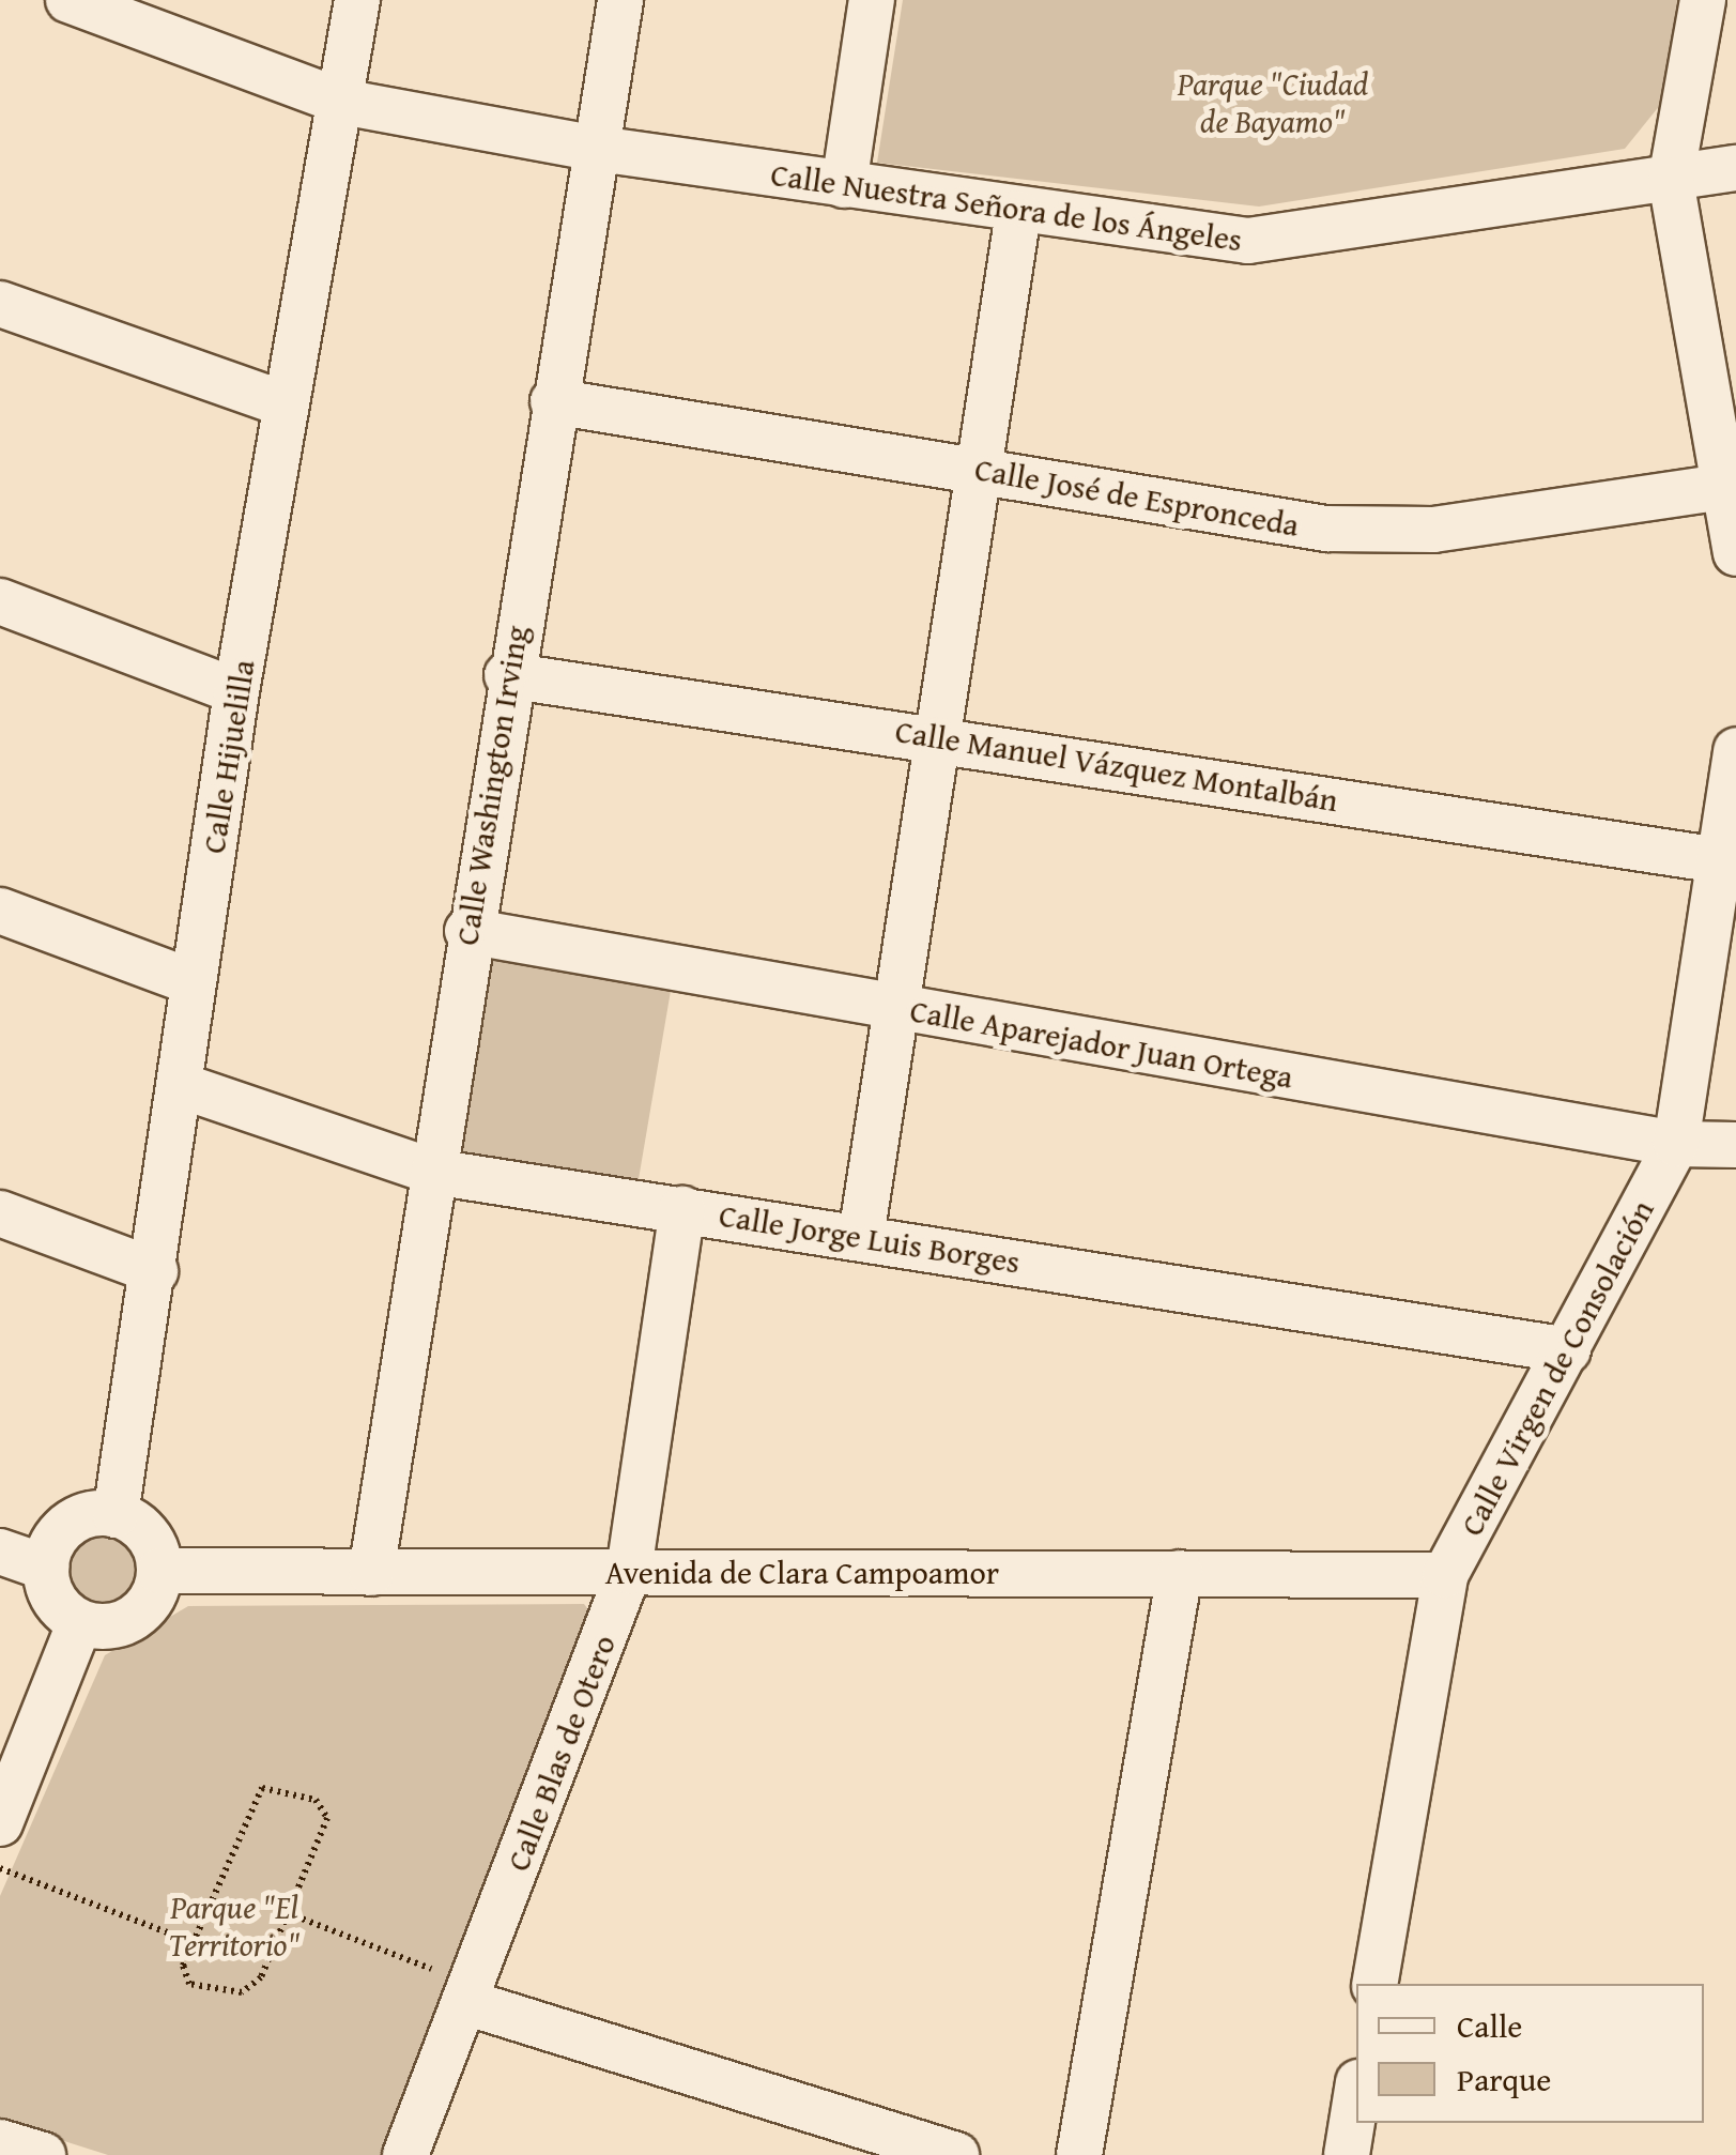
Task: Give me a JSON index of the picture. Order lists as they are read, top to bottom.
{
  "streets": {
    "street": [
      "Calle Nuestra Señora de los Ángeles",
      "Calle José de Espronceda",
      "Calle Hijuelilla",
      "Calle Manuel Vázquez Montalbán",
      "Calle Washington Irving",
      "Calle Aparejador Juan Ortega",
      "Calle Jorge Luis Borges",
      "Calle Virgen de Consolación",
      "Avenida de Clara Campoamor",
      "Calle Blas de Otero"
    ]
  },
  "crossings": [
    ["Calle Nuestra Señora de los Ángeles", "Calle Hijuelilla"],
    ["Calle Nuestra Señora de los Ángeles", "Calle Washington Irving"],
    ["Calle José de Espronceda", "Calle Washington Irving"],
    ["Calle Hijuelilla", "Calle Jorge Luis Borges"],
    ["Calle Hijuelilla", "Avenida de Clara Campoamor"],
    ["Calle Manuel Vázquez Montalbán", "Calle Washington Irving"],
    ["Calle Manuel Vázquez Montalbán", "Calle Virgen de Consolación"],
    ["Calle Washington Irving", "Calle Aparejador Juan Ortega"],
    ["Calle Washington Irving", "Calle Jorge Luis Borges"],
    ["Calle Washington Irving", "Avenida de Clara Campoamor"],
    ["Calle Aparejador Juan Ortega", "Calle Virgen de Consolación"],
    ["Calle Jorge Luis Borges", "Calle Virgen de Consolación"],
    ["Calle Jorge Luis Borges", "Calle Blas de Otero"],
    ["Calle Virgen de Consolación", "Avenida de Clara Campoamor"],
    ["Avenida de Clara Campoamor", "Calle Blas de Otero"]
  ],
  "parks": ["Parque \"Ciudad de Bayamo\"", "Parque \"El Territorio\""],
  "legend": ["Calle", "Parque"]
}
